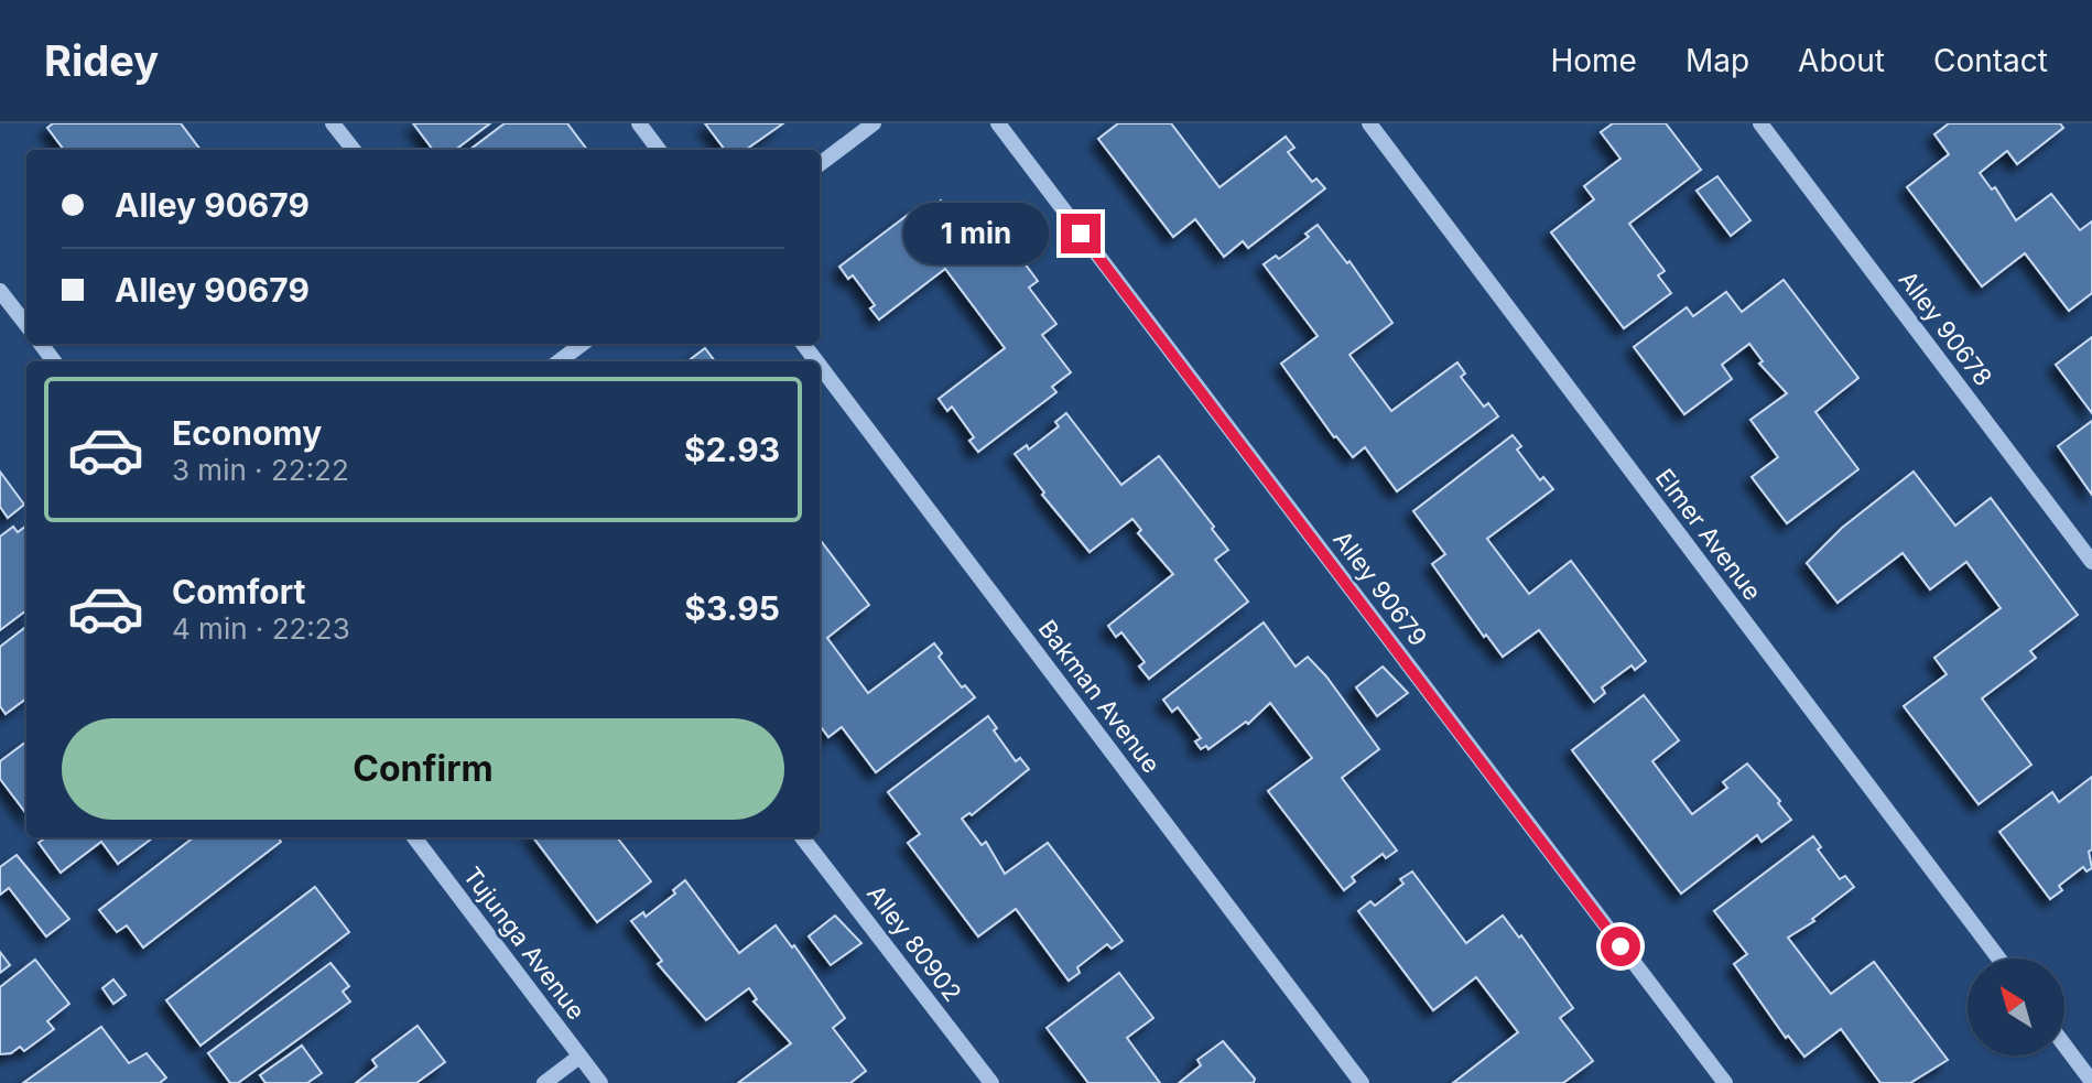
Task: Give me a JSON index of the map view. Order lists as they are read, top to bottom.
{
  "streets": {
    "street": [
      "Alley 90678",
      "Elmer Avenue",
      "Alley 90679",
      "Bakman Avenue",
      "Tujunga Avenue",
      "Alley 80902"
    ]
  },
  "north": "top left",
  "page": {
    "header": "Ridey",
    "nav": [
      "Home",
      "Map",
      "About",
      "Contact"
    ],
    "banner": ["Alley 90679", "Alley 90679"],
    "bubble": "1 min",
    "list": [
      {
        "name": "Economy",
        "note": "3 min · 22:22",
        "value": "$2.93"
      },
      {
        "name": "Comfort",
        "note": "4 min · 22:23",
        "value": "$3.95"
      }
    ],
    "buttons": "Confirm"
  }
}
